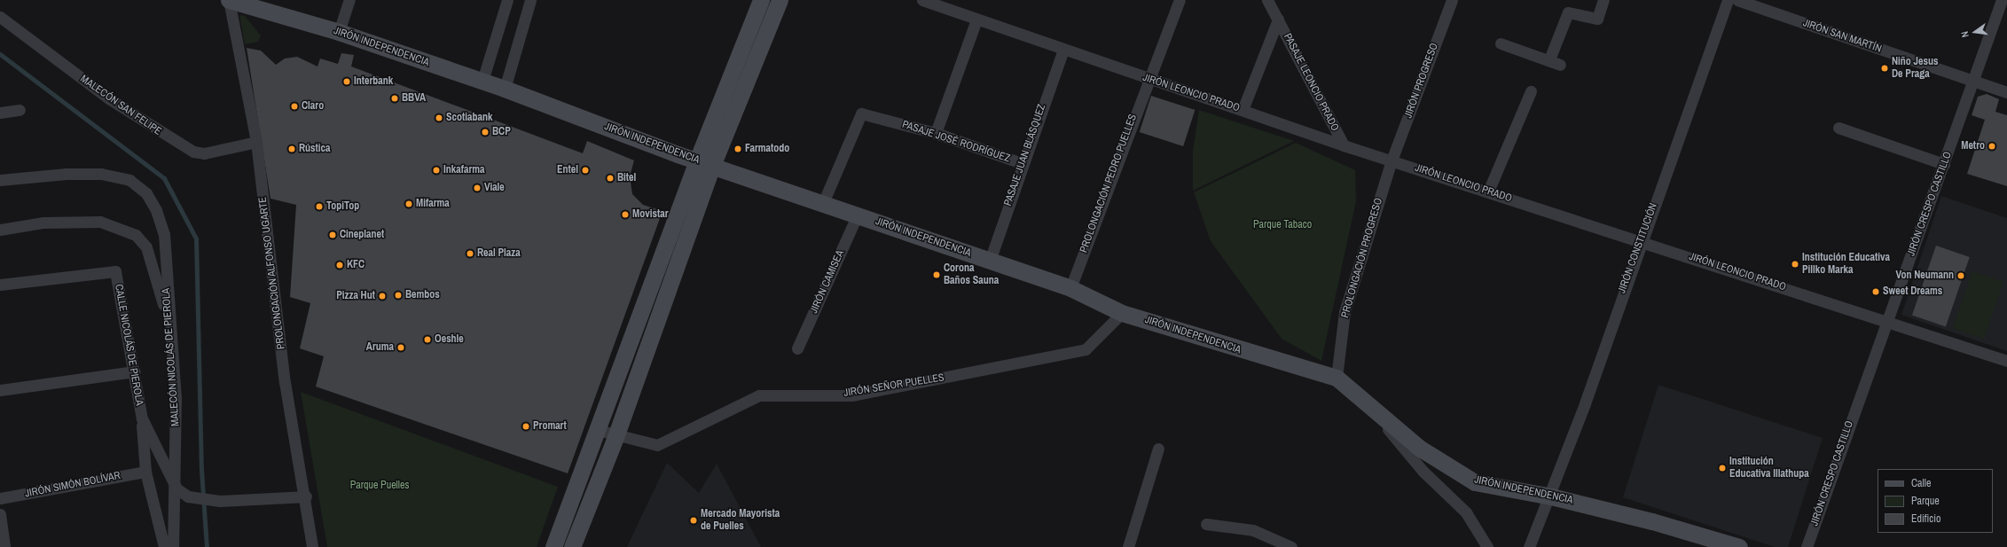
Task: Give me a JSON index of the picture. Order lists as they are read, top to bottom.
{
  "streets": {
    "street": [
      "JIRÓN SAN MARTÍN",
      "JIRÓN INDEPENDENCIA",
      "JIRÓN PROGRESO",
      "PASAJE LEONCIO PRADO",
      "JIRÓN LEONCIO PRADO",
      "MALECÓN SAN FELIPE",
      "PASAJE JOSÉ RODRÍGUEZ",
      "PASAJE JUAN BLÁSQUEZ",
      "PROLONGACIÓN PEDRO PUELLES",
      "JIRÓN CRESPO CASTILLO",
      "JIRÓN CONSTITUCIÓN",
      "PROLONGACIÓN PROGRESO",
      "PROLONGACIÓN ALFONSO UGARTE",
      "JIRÓN CAMISEA",
      "CALLE NICOLÁS DE PIEROLA",
      "MALECÓN NICOLÁS DE PIEROLA",
      "JIRÓN SEÑOR PUELLES",
      "JIRÓN SIMÓN BOLÍVAR"
    ]
  },
  "crossings": [
    ["JIRÓN SAN MARTÍN", "JIRÓN CRESPO CASTILLO"],
    ["JIRÓN INDEPENDENCIA", "PASAJE JOSÉ RODRÍGUEZ"],
    ["JIRÓN INDEPENDENCIA", "PASAJE JUAN BLÁSQUEZ"],
    ["JIRÓN INDEPENDENCIA", "PROLONGACIÓN PEDRO PUELLES"],
    ["JIRÓN INDEPENDENCIA", "JIRÓN CONSTITUCIÓN"],
    ["JIRÓN INDEPENDENCIA", "PROLONGACIÓN PROGRESO"],
    ["JIRÓN INDEPENDENCIA", "PROLONGACIÓN ALFONSO UGARTE"],
    ["JIRÓN INDEPENDENCIA", "JIRÓN CAMISEA"],
    ["JIRÓN INDEPENDENCIA", "JIRÓN SEÑOR PUELLES"],
    ["JIRÓN PROGRESO", "JIRÓN LEONCIO PRADO"],
    ["JIRÓN PROGRESO", "PROLONGACIÓN PROGRESO"],
    ["PASAJE LEONCIO PRADO", "JIRÓN LEONCIO PRADO"],
    ["JIRÓN LEONCIO PRADO", "PASAJE JUAN BLÁSQUEZ"],
    ["JIRÓN LEONCIO PRADO", "PROLONGACIÓN PEDRO PUELLES"],
    ["JIRÓN LEONCIO PRADO", "JIRÓN CRESPO CASTILLO"],
    ["JIRÓN LEONCIO PRADO", "JIRÓN CONSTITUCIÓN"],
    ["JIRÓN LEONCIO PRADO", "PROLONGACIÓN PROGRESO"],
    ["MALECÓN SAN FELIPE", "PROLONGACIÓN ALFONSO UGARTE"],
    ["PASAJE JOSÉ RODRÍGUEZ", "PASAJE JUAN BLÁSQUEZ"],
    ["CALLE NICOLÁS DE PIEROLA", "MALECÓN NICOLÁS DE PIEROLA"],
    ["CALLE NICOLÁS DE PIEROLA", "JIRÓN SIMÓN BOLÍVAR"]
  ],
  "parks": ["Parque Tabaco", "Parque Puelles"],
  "places": [
    "Niño Jesus De Praga",
    "Interbank",
    "BBVA",
    "Claro",
    "Scotiabank",
    "BCP",
    "Metro",
    "Rústica",
    "Farmatodo",
    "Inkafarma",
    "Entel",
    "Bitel",
    "Viale",
    "Mifarma",
    "TopiTop",
    "Movistar",
    "Cineplanet",
    "Real Plaza",
    "Institución Educativa Pillko Marka",
    "KFC",
    "Corona Baños Sauna",
    "Von Neumann",
    "Sweet Dreams",
    "Bembos",
    "Pizza Hut",
    "Oeshle",
    "Aruma",
    "Promart",
    "Institución Educativa Illathupa",
    "Mercado Mayorista de Puelles"
  ],
  "legend": ["Calle", "Parque", "Edificio"],
  "north": "left"
}
